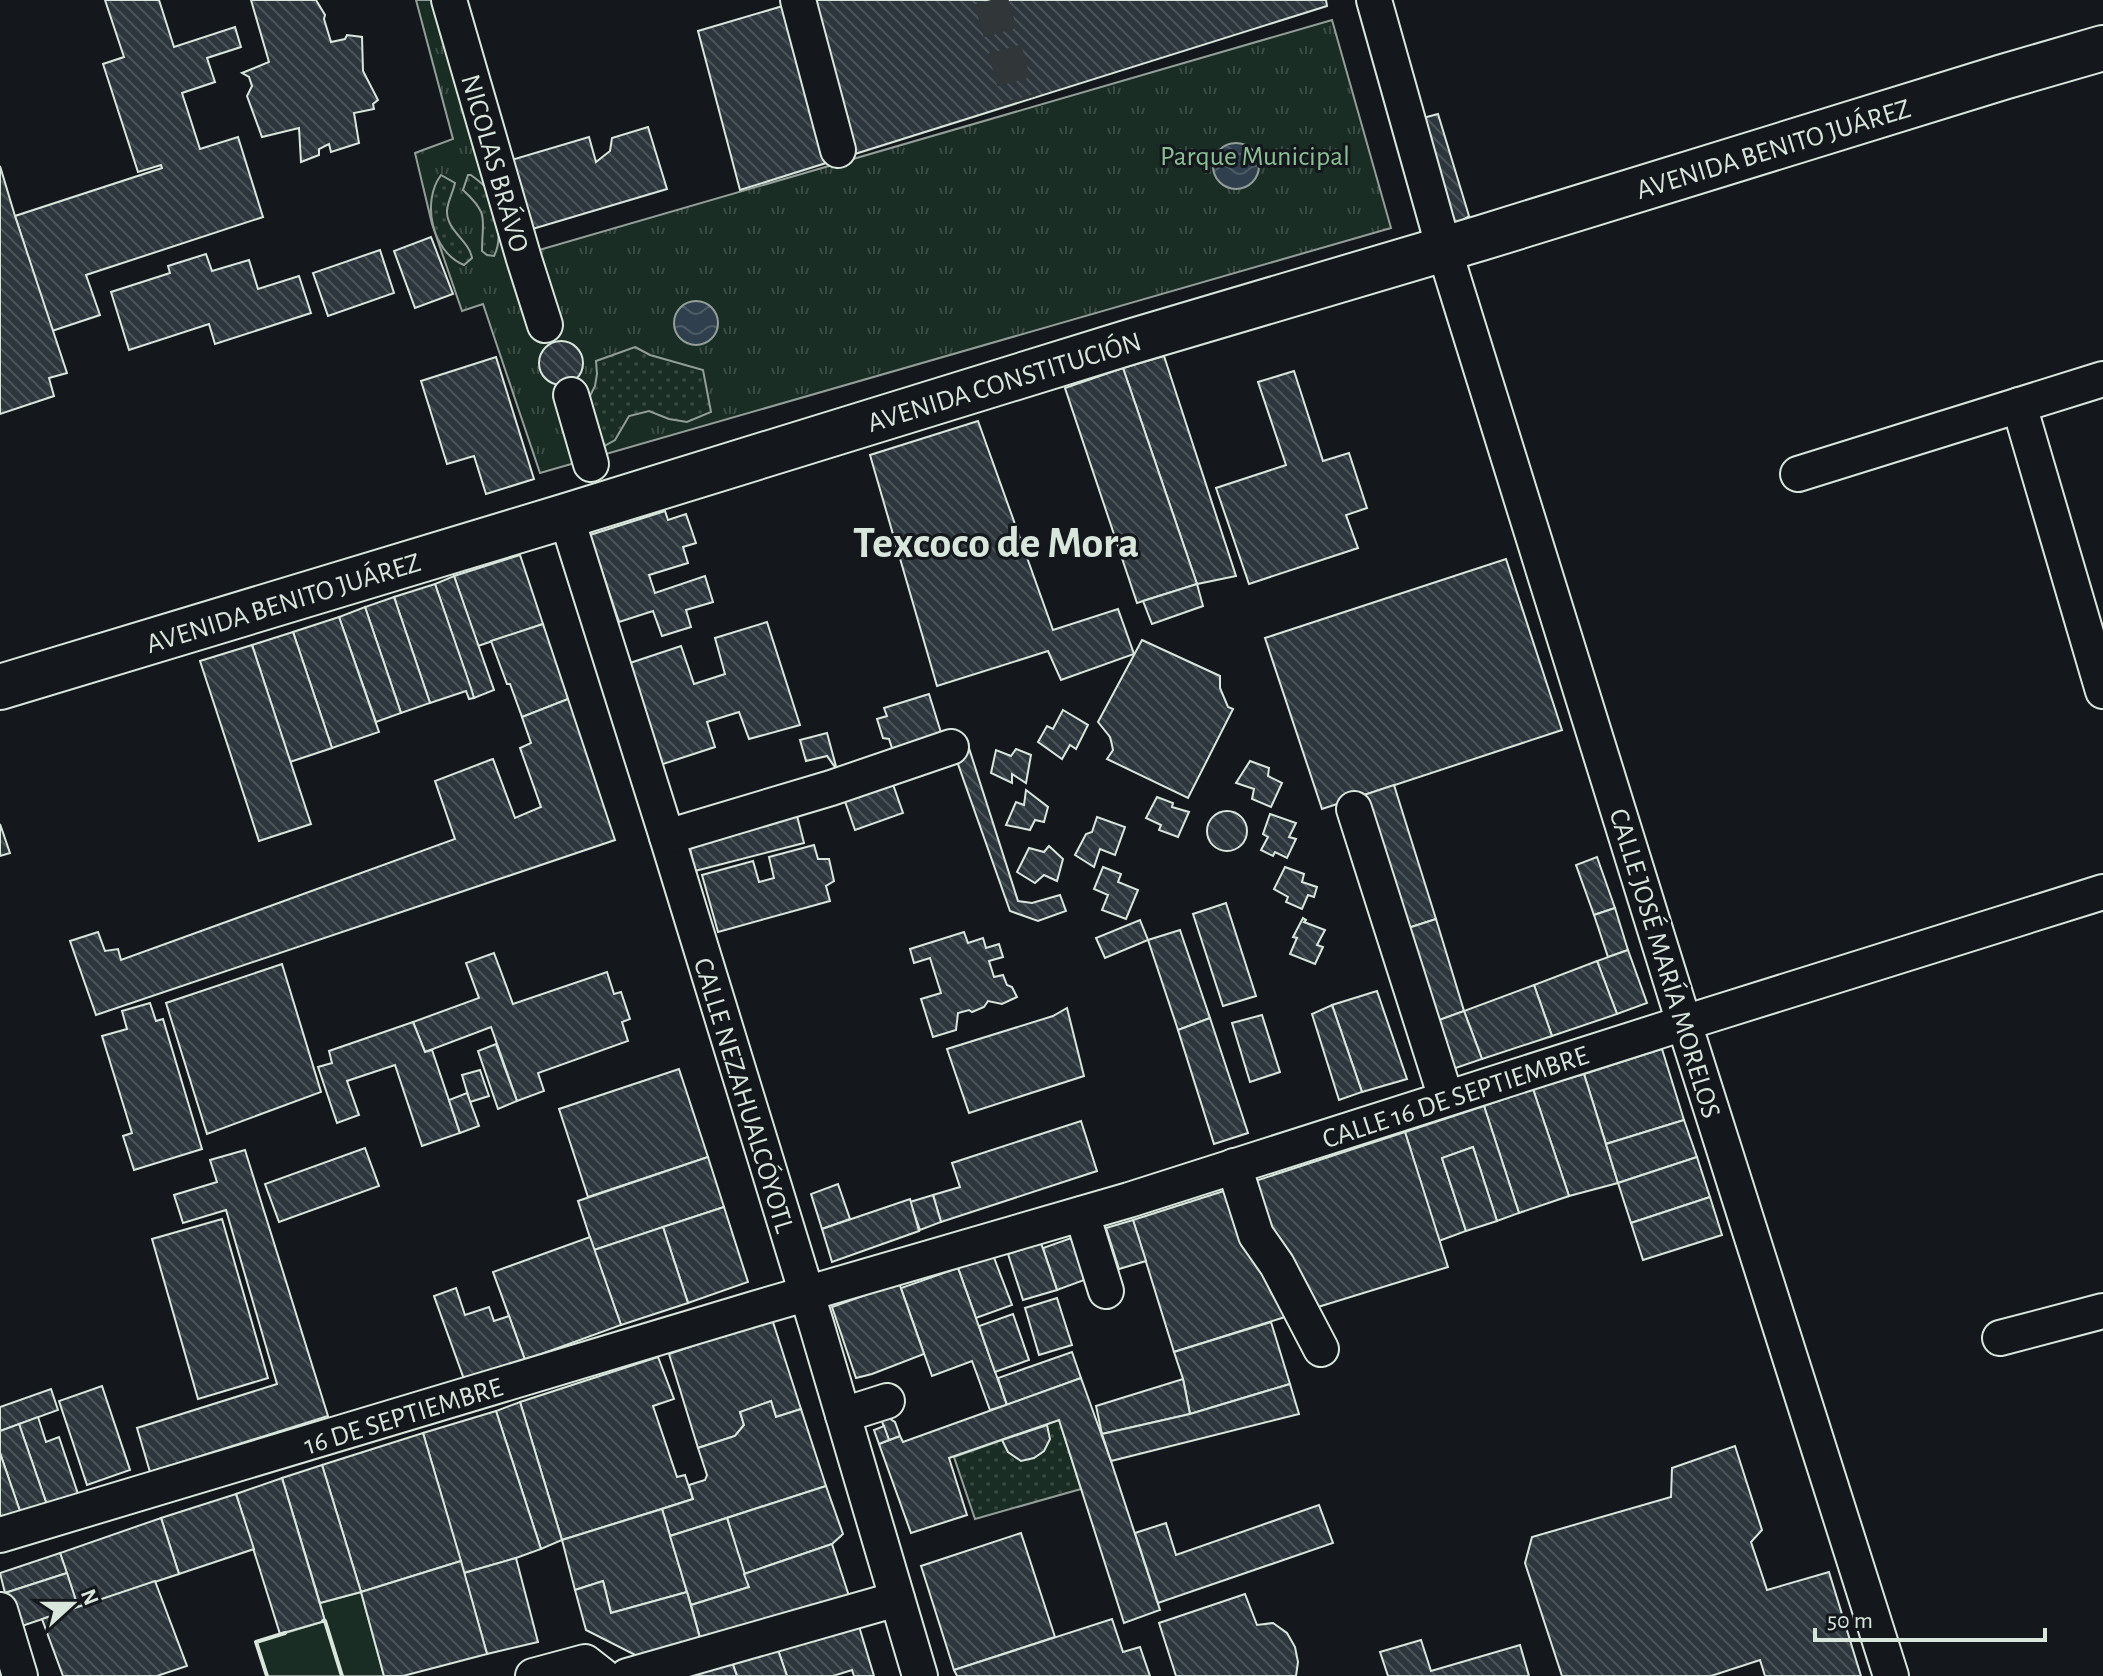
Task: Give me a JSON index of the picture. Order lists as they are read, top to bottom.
{
  "streets": {
    "main road": ["AVENIDA BENITO JUÁREZ", "AVENIDA CONSTITUCIÓN"],
    "street": [
      "NICOLAS BRÁVO",
      "CALLE JOSÉ MARÍA MORELOS",
      "CALLE NEZAHUALCÓYOTL",
      "CALLE 16 DE SEPTIEMBRE",
      "16 DE SEPTIEMBRE"
    ]
  },
  "crossings": [
    ["AVENIDA BENITO JUÁREZ", "AVENIDA CONSTITUCIÓN"],
    ["AVENIDA BENITO JUÁREZ", "CALLE JOSÉ MARÍA MORELOS"],
    ["AVENIDA BENITO JUÁREZ", "CALLE NEZAHUALCÓYOTL"],
    ["AVENIDA CONSTITUCIÓN", "CALLE JOSÉ MARÍA MORELOS"],
    ["AVENIDA CONSTITUCIÓN", "CALLE NEZAHUALCÓYOTL"],
    ["CALLE JOSÉ MARÍA MORELOS", "CALLE 16 DE SEPTIEMBRE"],
    ["CALLE NEZAHUALCÓYOTL", "CALLE 16 DE SEPTIEMBRE"],
    ["CALLE NEZAHUALCÓYOTL", "16 DE SEPTIEMBRE"],
    ["CALLE 16 DE SEPTIEMBRE", "16 DE SEPTIEMBRE"]
  ],
  "districts": ["Texcoco de Mora"],
  "parks": ["Parque Municipal"],
  "scale_bar": "50 m",
  "north": "right"
}
